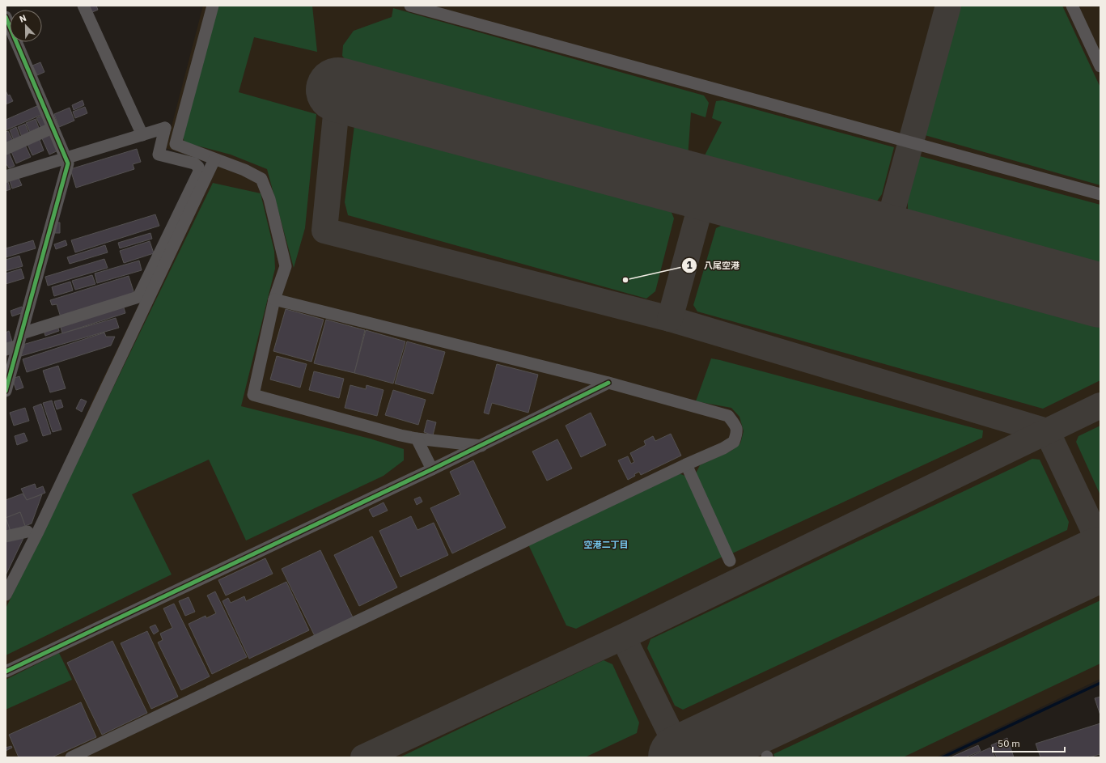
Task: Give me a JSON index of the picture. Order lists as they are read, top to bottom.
{
  "districts": ["空港二丁目"],
  "places": ["八尾空港"],
  "scale_bar": "50 m",
  "north": "top"
}
